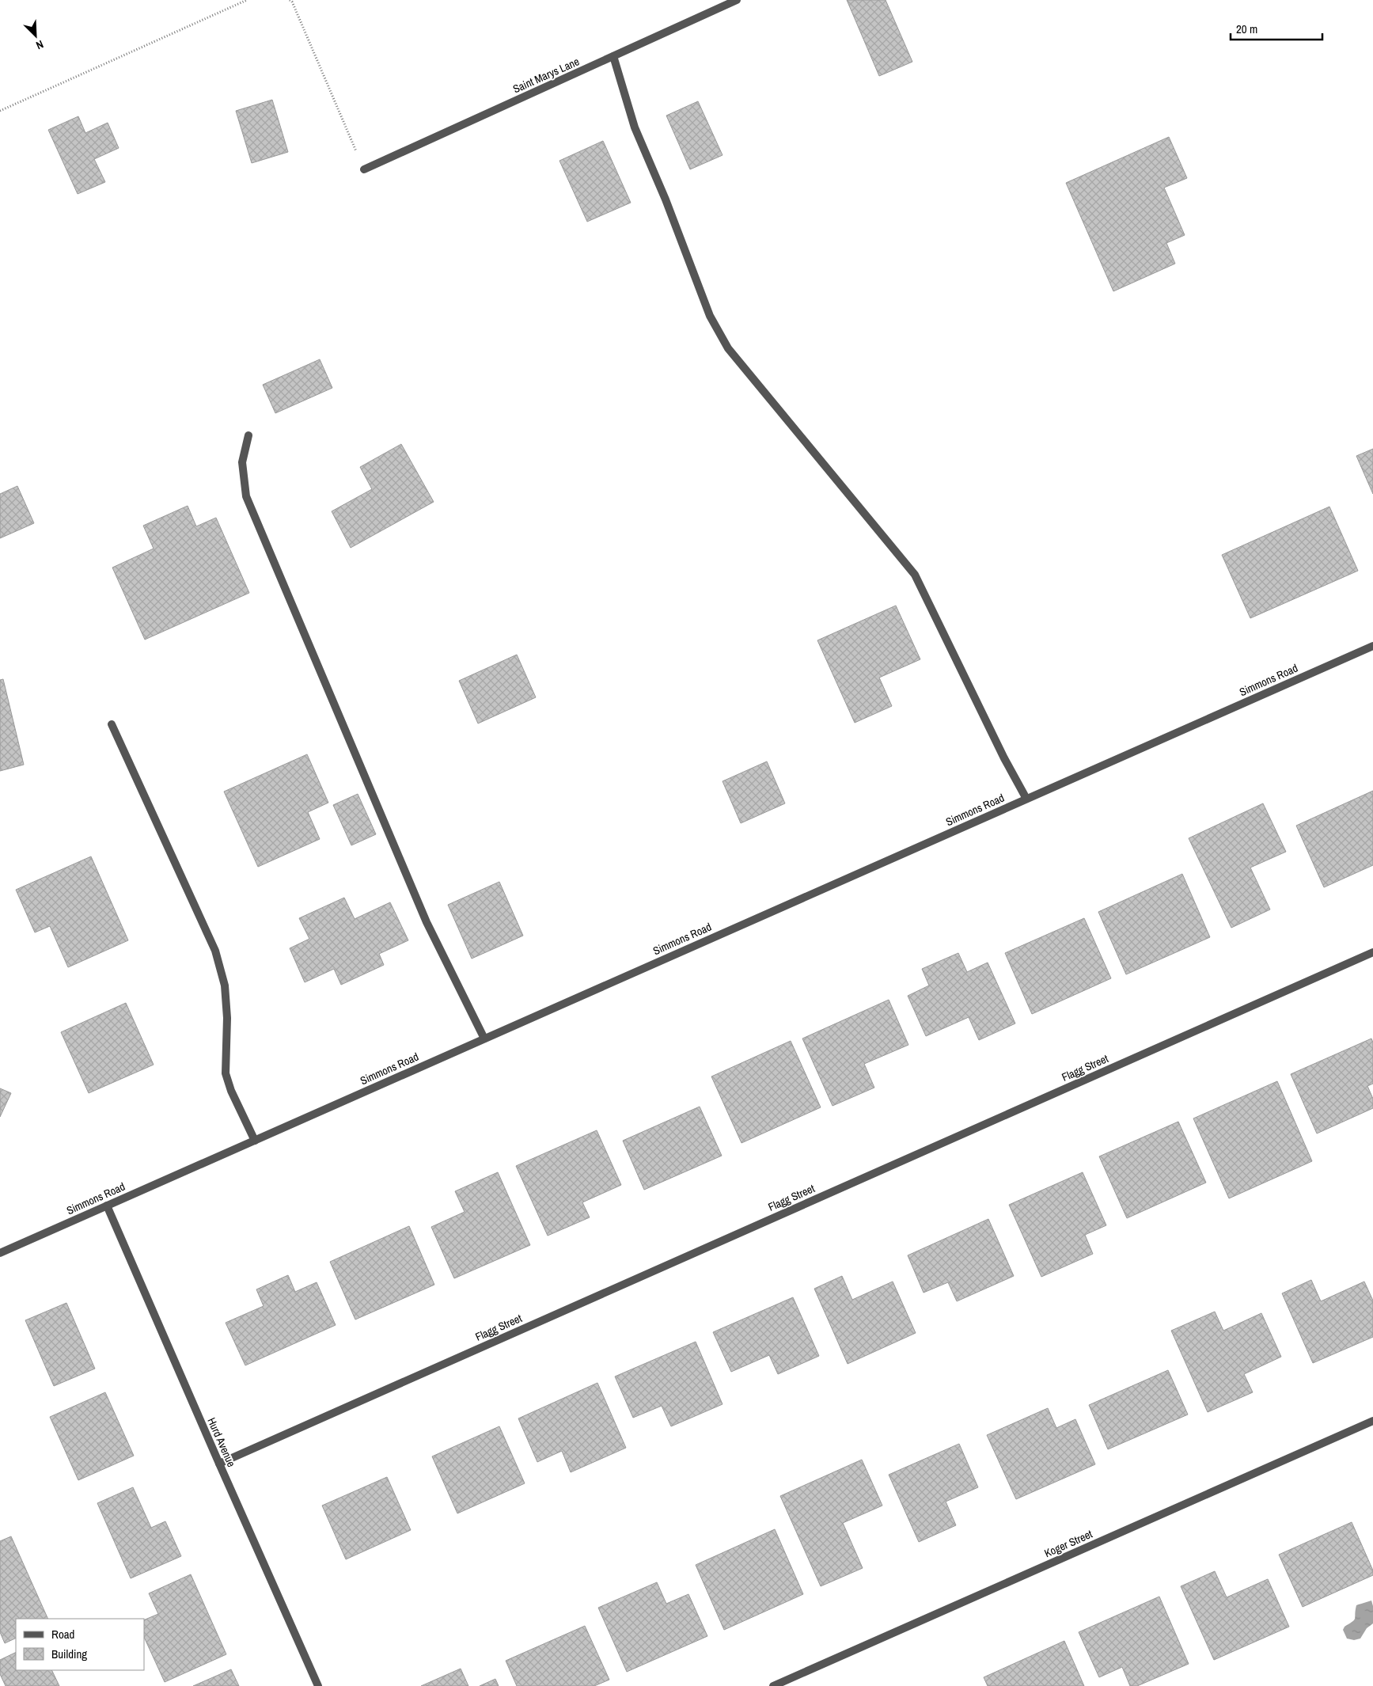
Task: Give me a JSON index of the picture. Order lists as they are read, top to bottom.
{
  "streets": {
    "street": [
      "Saint Marys Lane",
      "Simmons Road",
      "Flagg Street",
      "Hurd Avenue",
      "Koger Street"
    ]
  },
  "crossings": [
    ["Simmons Road", "Hurd Avenue"],
    ["Flagg Street", "Hurd Avenue"]
  ],
  "legend": ["Road", "Building"],
  "scale_bar": "20 m",
  "north": "bottom right"
}
